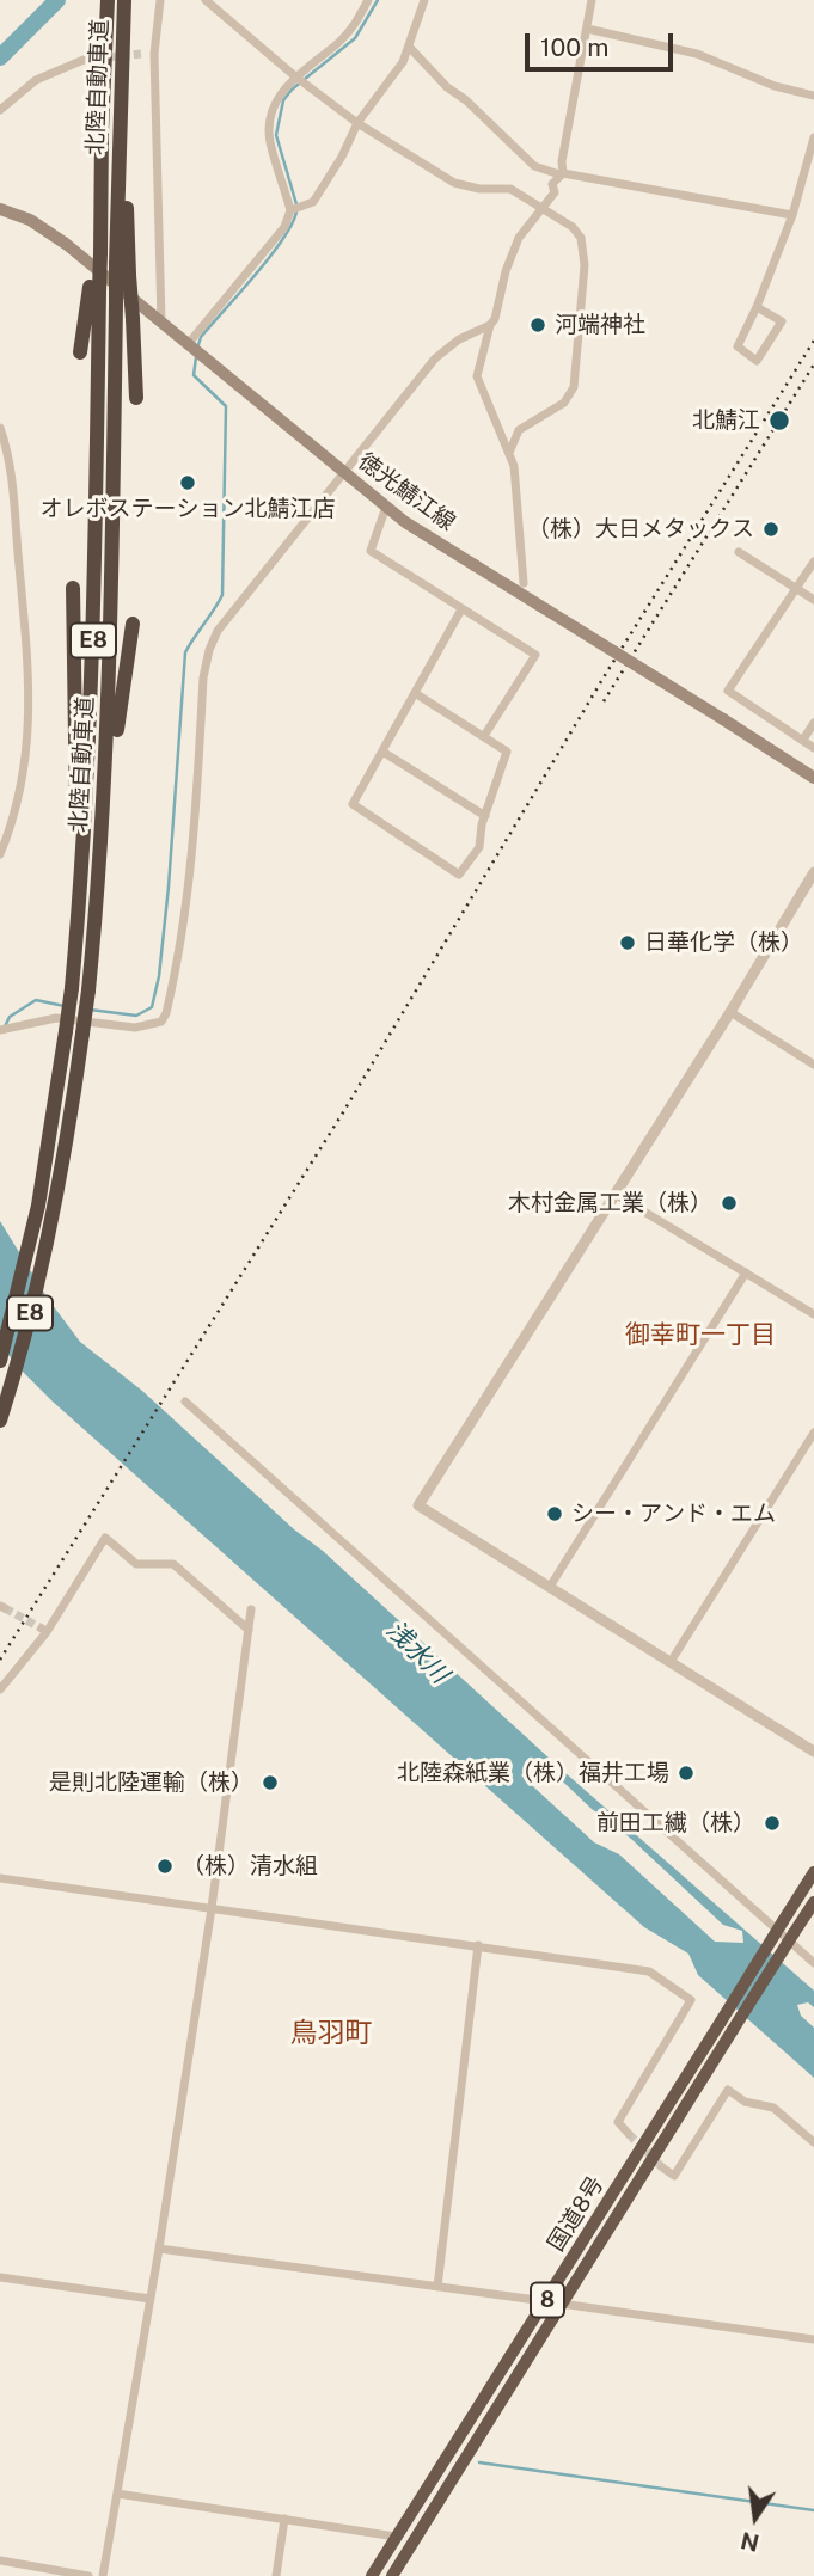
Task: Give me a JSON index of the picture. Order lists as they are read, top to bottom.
{
  "streets": {
    "highway": [
      "北陸自動車道",
      "E8",
      "国道8号",
      "8"
    ],
    "main road": ["徳光鯖江線"]
  },
  "districts": ["御幸町一丁目", "鳥羽町"],
  "water": ["浅水川"],
  "places": [
    "河端神社",
    "北鯖江",
    "オレボステーション北鯖江店",
    "（株）大日メタックス",
    "日華化学（株）",
    "木村金属工業（株）",
    "シー・アンド・エム",
    "北陸森紙業（株）福井工場",
    "是則北陸運輸（株）",
    "前田工繊（株）",
    "（株）清水組"
  ],
  "scale_bar": "100 m",
  "north": "bottom"
}
